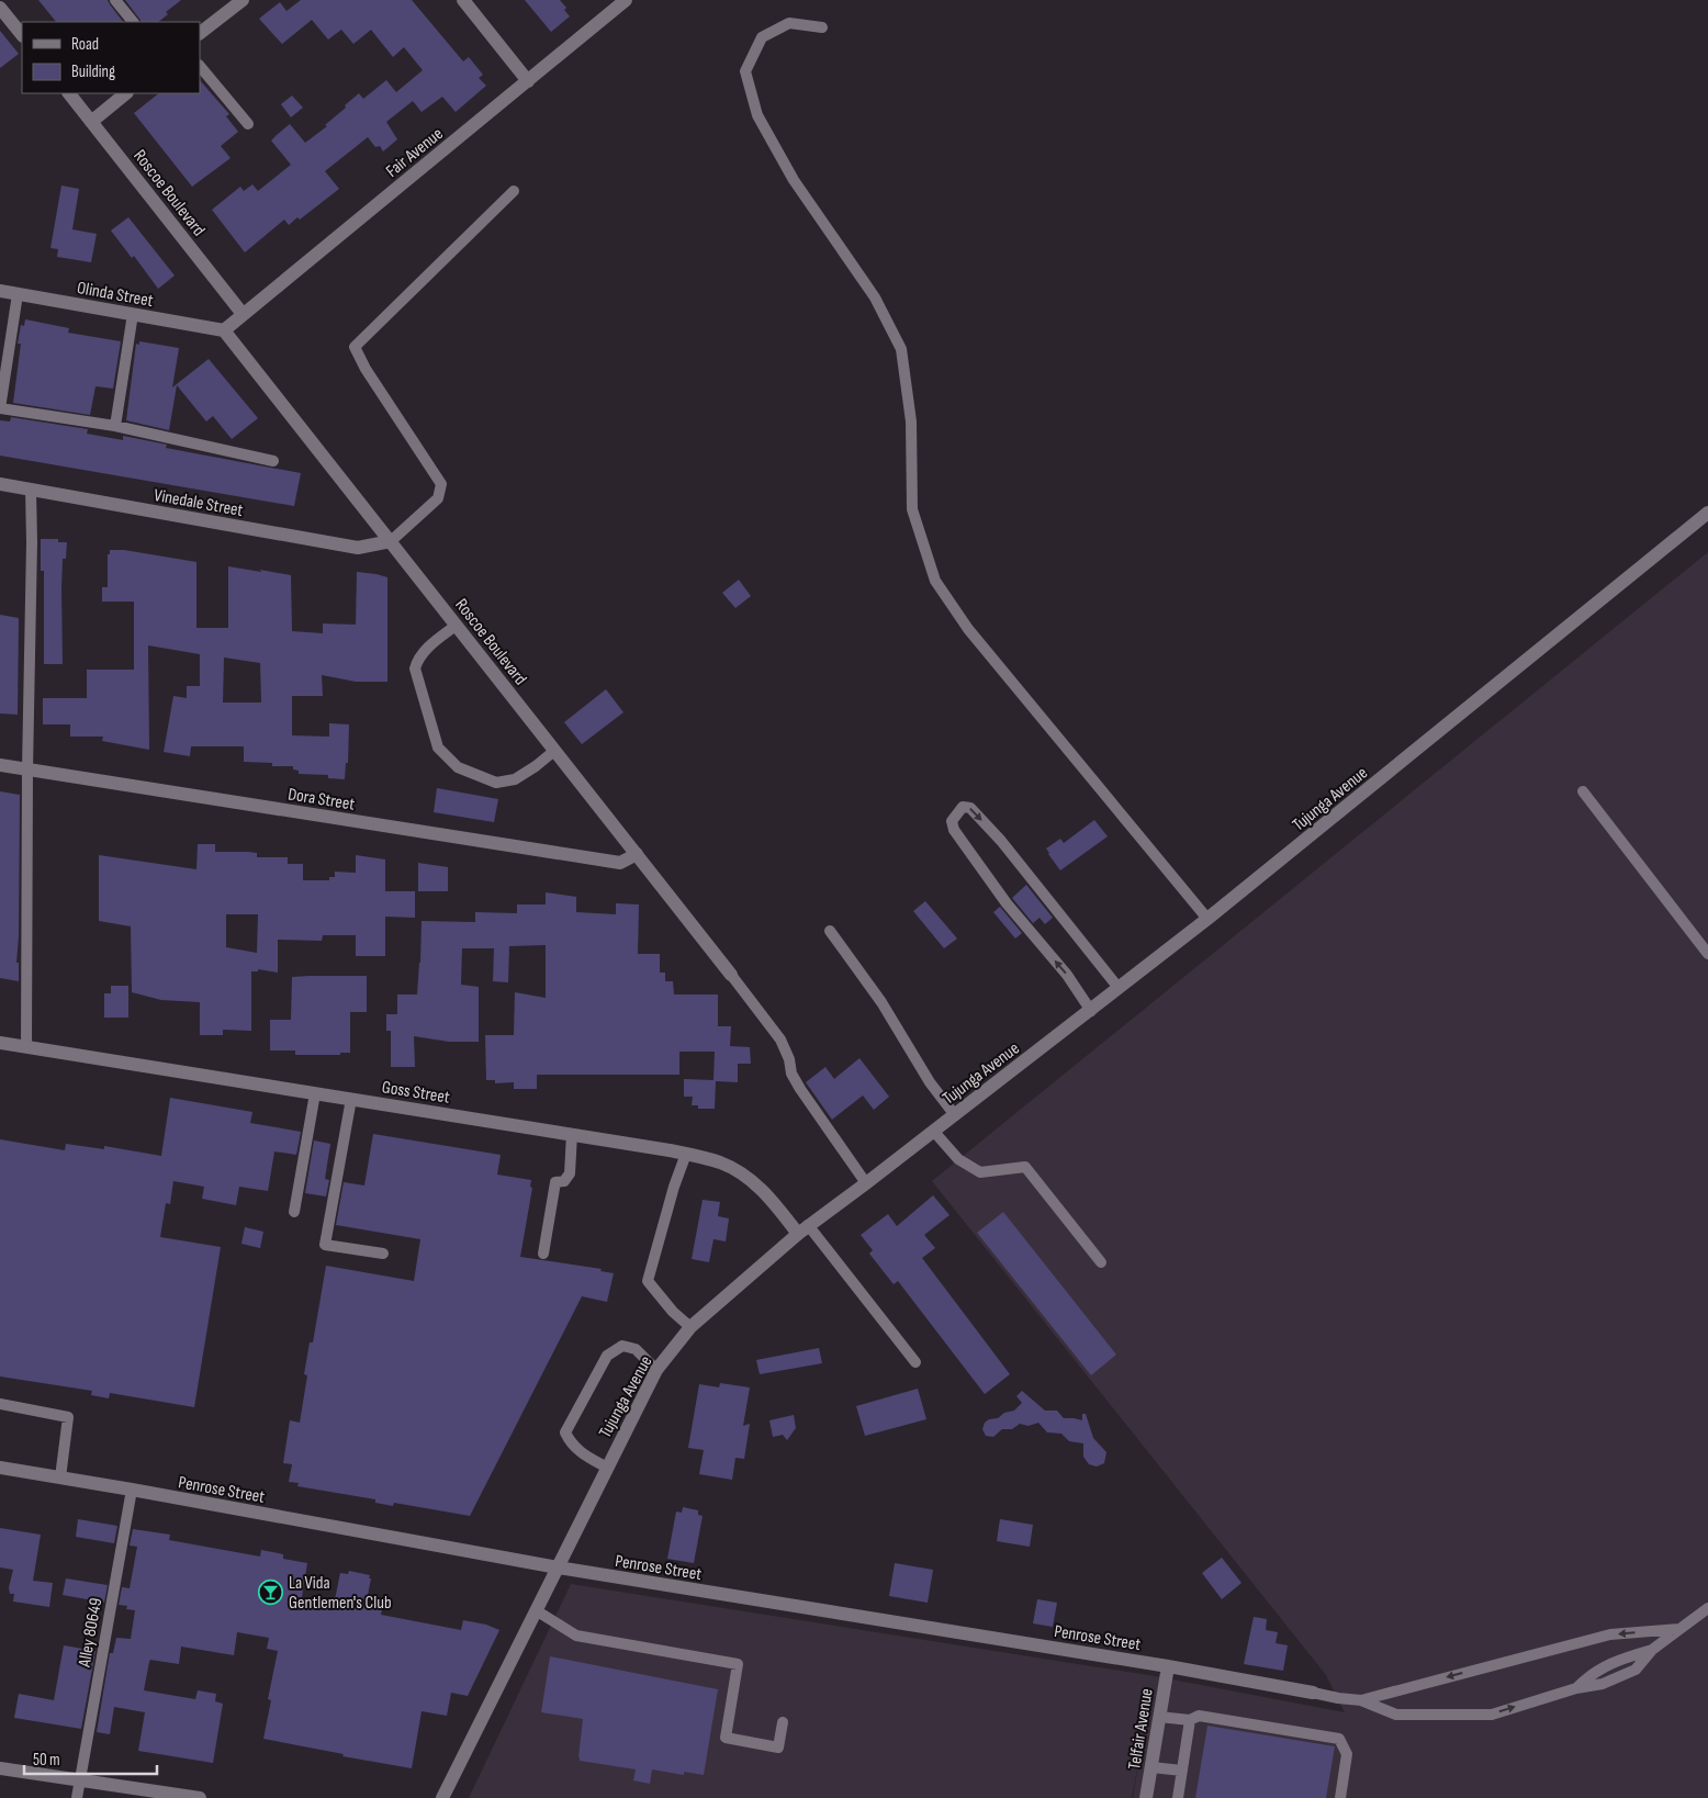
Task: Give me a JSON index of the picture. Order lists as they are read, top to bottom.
{
  "streets": {
    "street": [
      "Fair Avenue",
      "Roscoe Boulevard",
      "Olinda Street",
      "Vinedale Street",
      "Dora Street",
      "Tujunga Avenue",
      "Goss Street",
      "Penrose Street",
      "Telfair Avenue"
    ],
    "lane": ["Alley 80649"]
  },
  "crossings": [
    ["Fair Avenue", "Roscoe Boulevard"],
    ["Fair Avenue", "Olinda Street"],
    ["Roscoe Boulevard", "Olinda Street"],
    ["Roscoe Boulevard", "Vinedale Street"],
    ["Roscoe Boulevard", "Dora Street"],
    ["Tujunga Avenue", "Goss Street"],
    ["Tujunga Avenue", "Penrose Street"],
    ["Penrose Street", "Alley 80649"],
    ["Penrose Street", "Telfair Avenue"]
  ],
  "places": {
    "bar": ["La Vida Gentlemen's Club"]
  },
  "legend": ["Road", "Building"],
  "scale_bar": "50 m"
}
